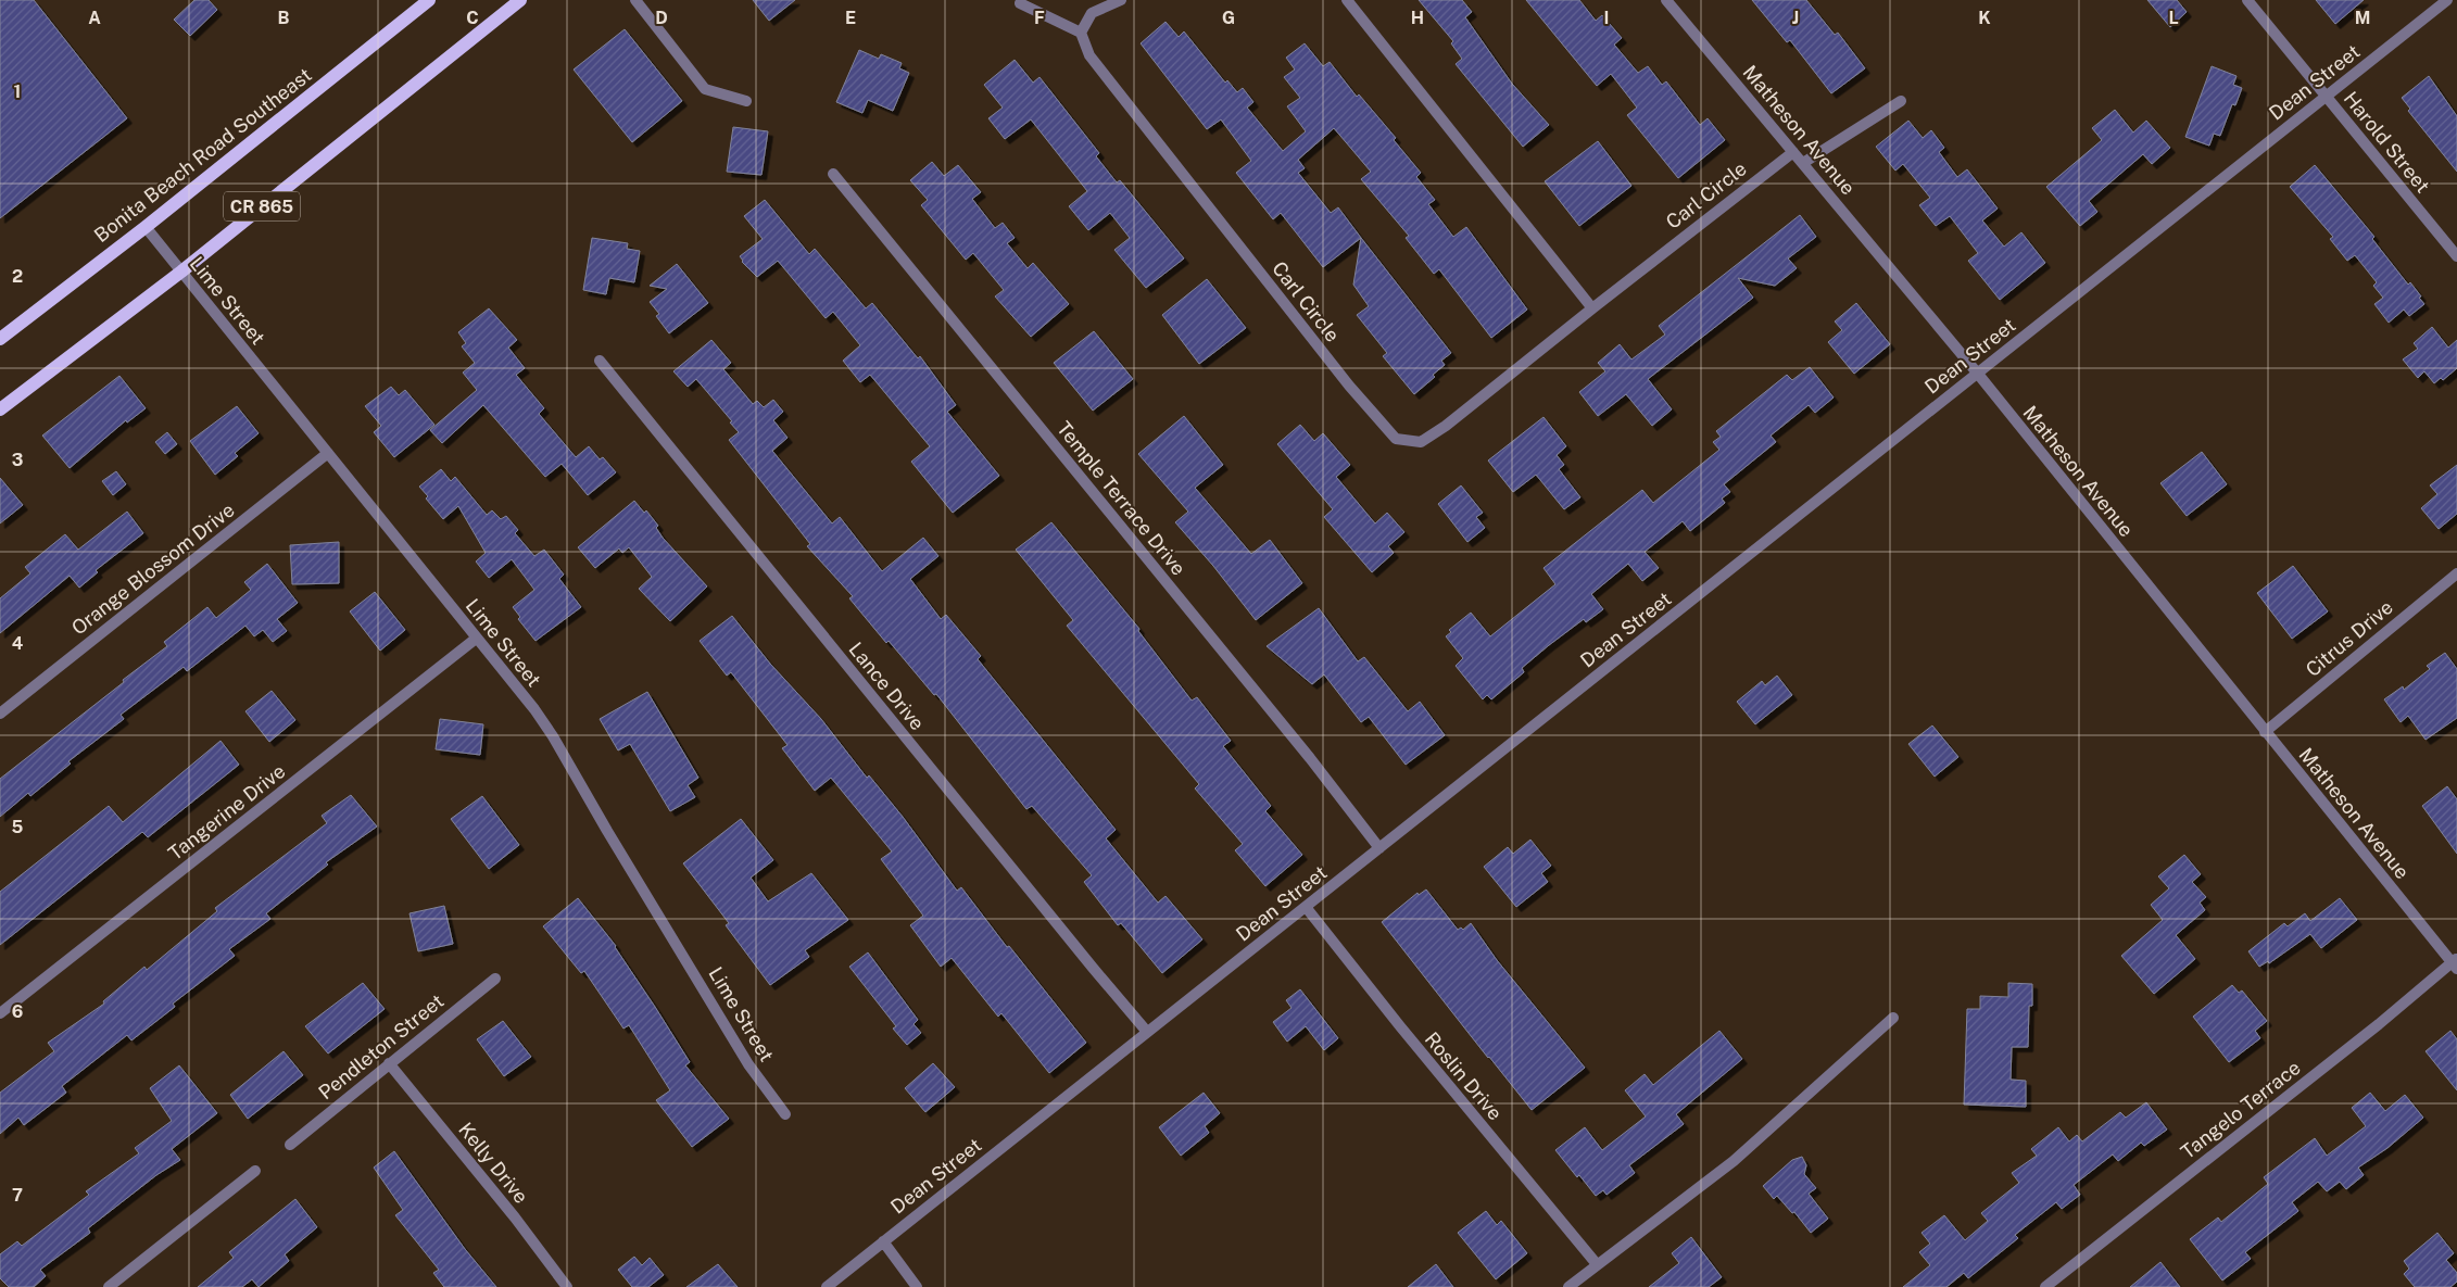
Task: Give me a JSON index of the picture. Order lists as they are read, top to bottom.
{
  "streets": {
    "main road": ["Bonita Beach Road Southeast", "CR 865"],
    "street": [
      "Dean Street",
      "Matheson Avenue",
      "Harold Street",
      "Carl Circle",
      "Lime Street",
      "Temple Terrace Drive",
      "Orange Blossom Drive",
      "Citrus Drive",
      "Lance Drive",
      "Tangerine Drive",
      "Pendleton Street",
      "Roslin Drive",
      "Tangelo Terrace",
      "Kelly Drive"
    ]
  },
  "crossings": [
    ["Dean Street", "Matheson Avenue"],
    ["Dean Street", "Harold Street"],
    ["Dean Street", "Temple Terrace Drive"],
    ["Dean Street", "Lance Drive"],
    ["Dean Street", "Roslin Drive"],
    ["Matheson Avenue", "Carl Circle"],
    ["Matheson Avenue", "Citrus Drive"],
    ["Matheson Avenue", "Tangelo Terrace"],
    ["Bonita Beach Road Southeast", "Lime Street"],
    ["CR 865", "Lime Street"],
    ["Lime Street", "Orange Blossom Drive"],
    ["Lime Street", "Tangerine Drive"],
    ["Pendleton Street", "Kelly Drive"]
  ],
  "grid": {
    "columns": [
      "A",
      "B",
      "C",
      "D",
      "E",
      "F",
      "G",
      "H",
      "I",
      "J",
      "K",
      "L",
      "M"
    ],
    "rows": [
      "1",
      "2",
      "3",
      "4",
      "5",
      "6",
      "7"
    ]
  }
}
